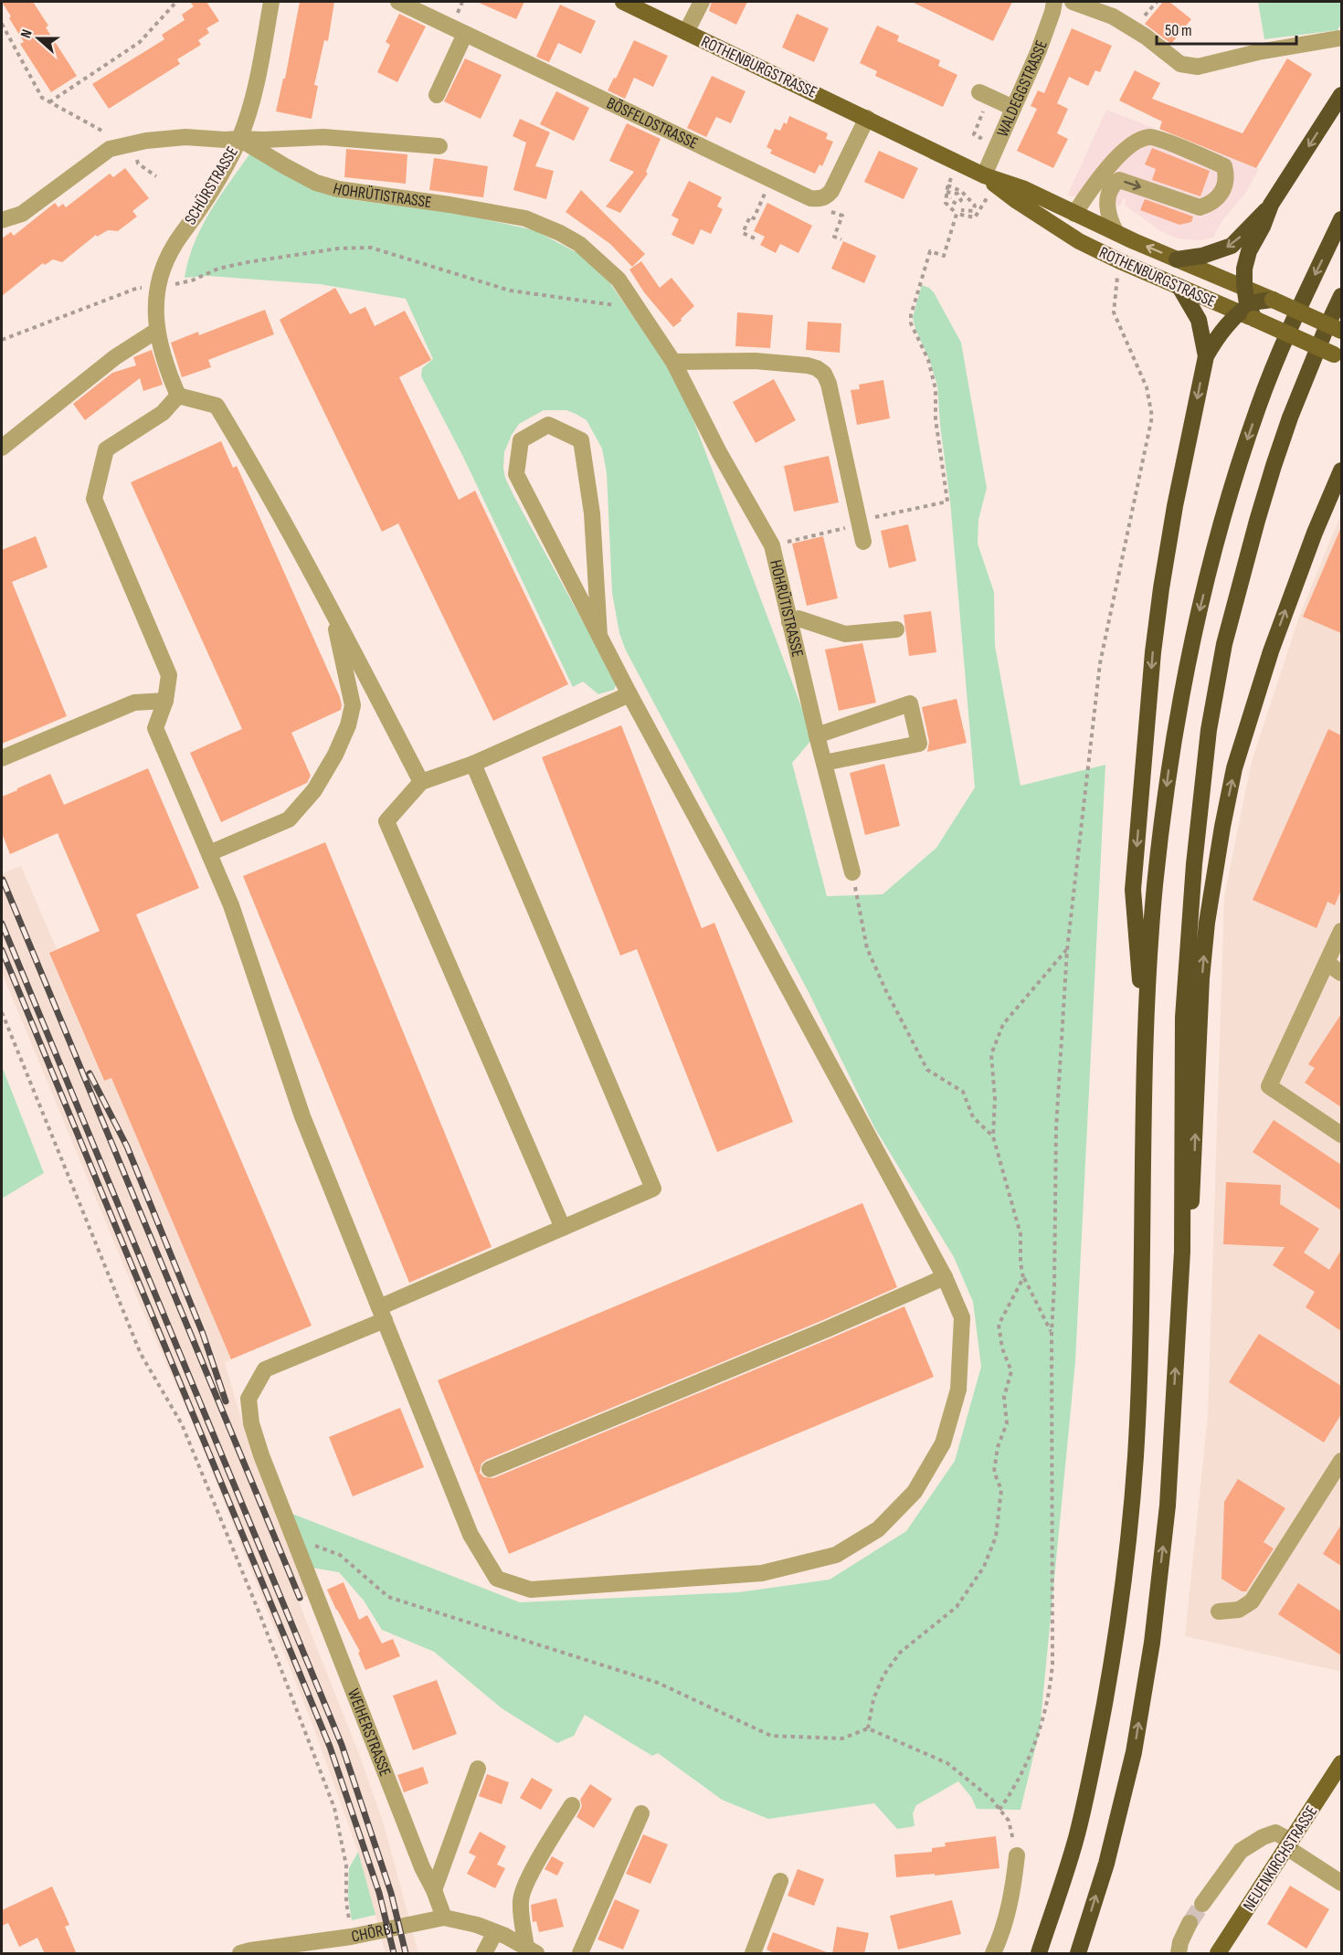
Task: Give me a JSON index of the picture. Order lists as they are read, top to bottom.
{
  "streets": {
    "main road": ["ROTHENBURGSTRASSE", "NEUENKIRCHSTRASSE"],
    "street": [
      "WALDEGGSTRASSE",
      "BÖSFELDSTRASSE",
      "SCHÜRSTRASSE",
      "HOHRÜTISTRASSE",
      "WEIHERSTRASSE",
      "CHÖRBLI"
    ]
  },
  "crossings": [
    ["ROTHENBURGSTRASSE", "WALDEGGSTRASSE"],
    ["ROTHENBURGSTRASSE", "BÖSFELDSTRASSE"],
    ["SCHÜRSTRASSE", "HOHRÜTISTRASSE"],
    ["WEIHERSTRASSE", "CHÖRBLI"]
  ],
  "scale_bar": "50 m",
  "north": "left"
}
